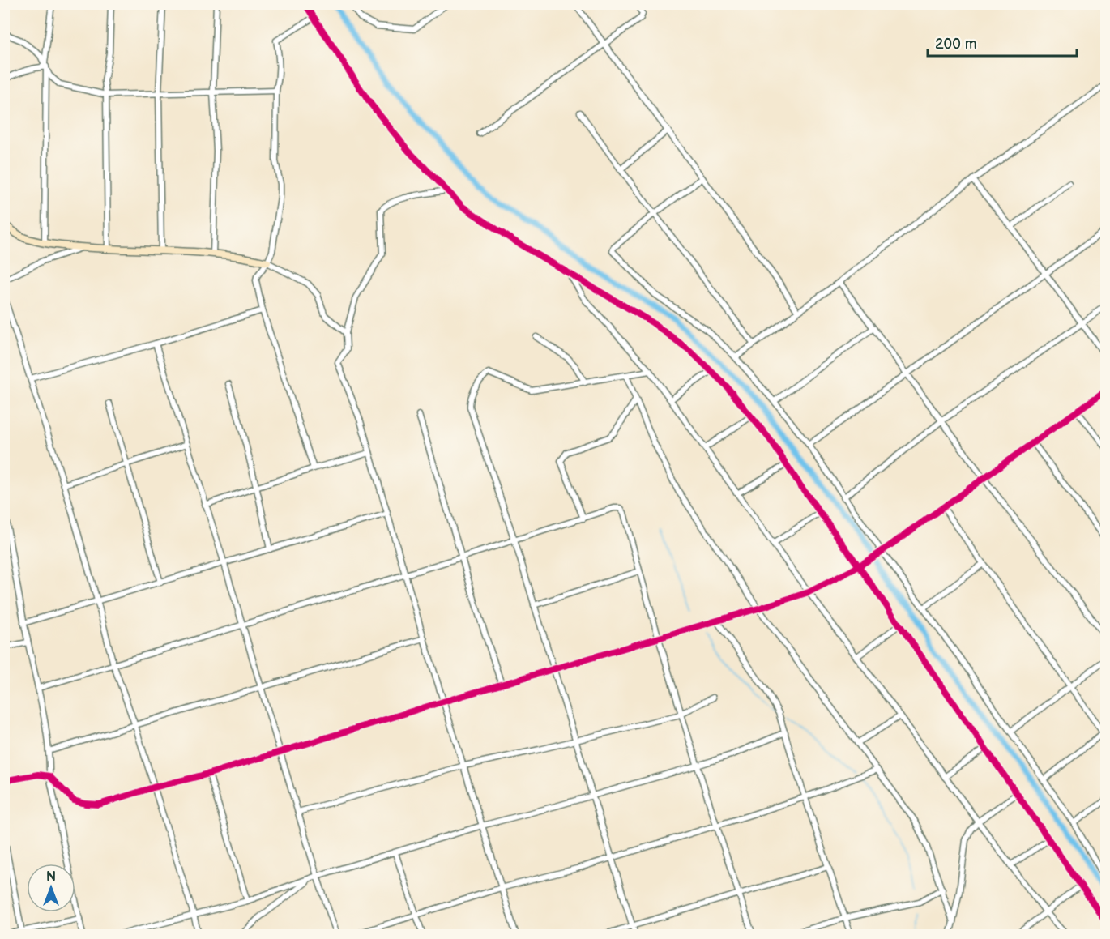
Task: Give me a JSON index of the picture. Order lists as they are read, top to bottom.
{
  "scale_bar": "200 m",
  "north": "top"
}
